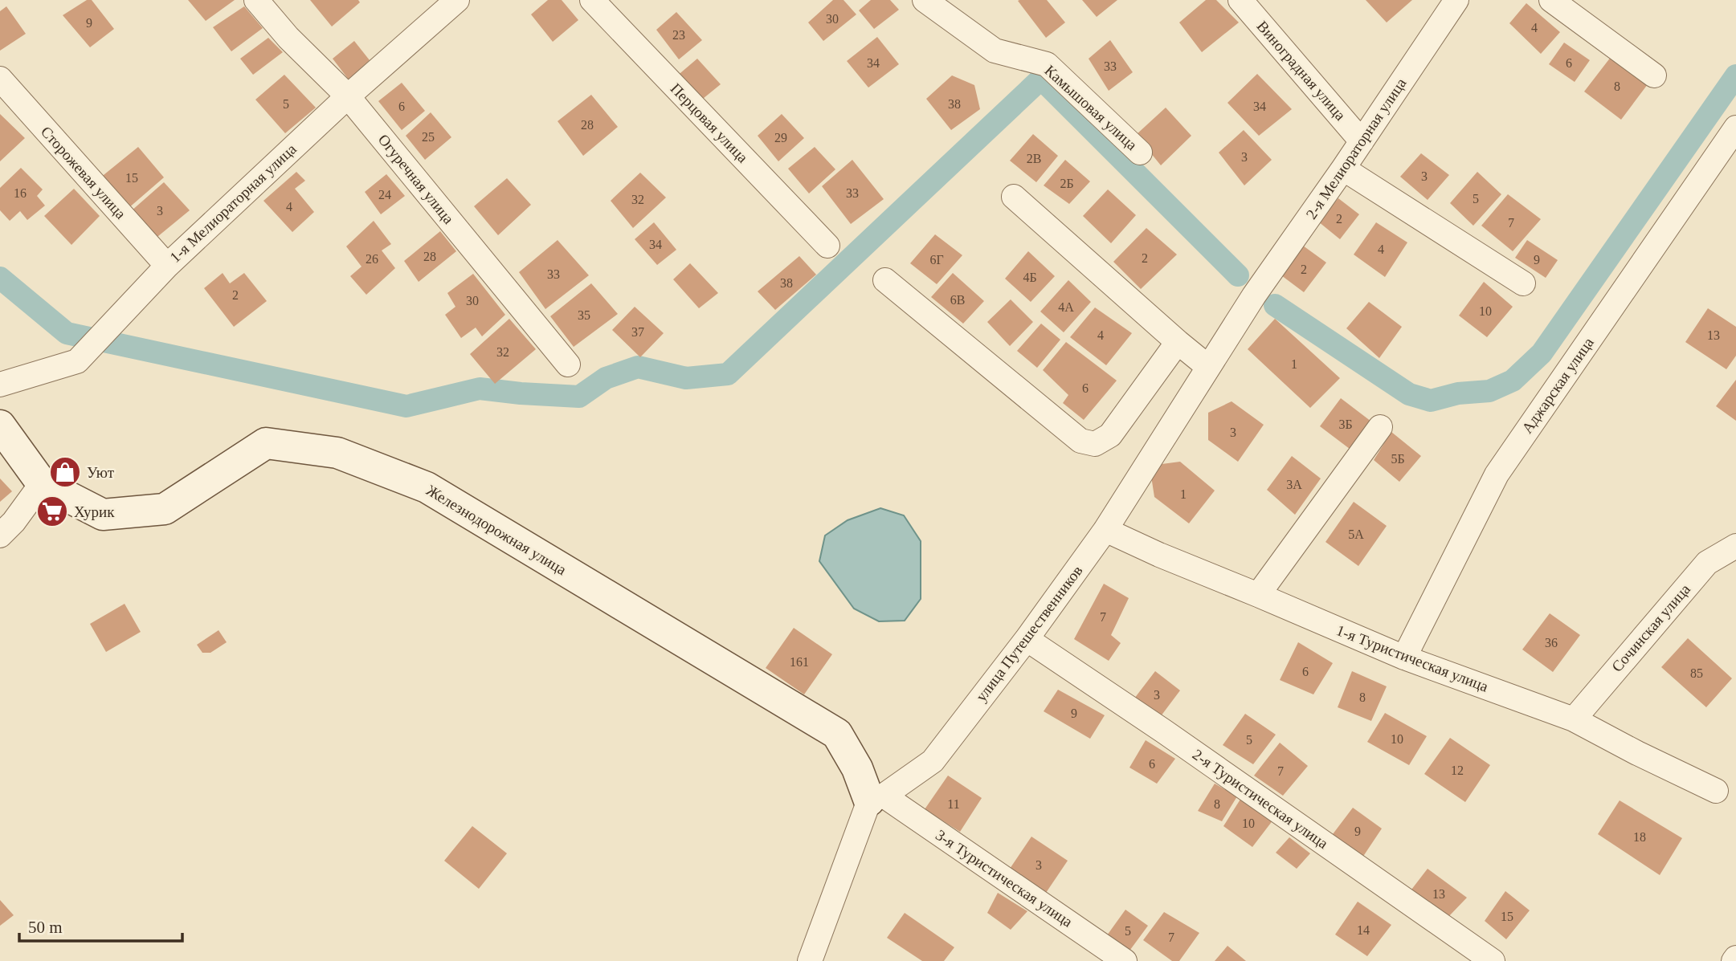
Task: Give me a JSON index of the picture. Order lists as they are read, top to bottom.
{
  "streets": {
    "street": [
      "Виноградная улица",
      "Камышовая улица",
      "Перцовая улица",
      "2-я Мелиораторная улица",
      "Сторожевая улица",
      "Огуречная улица",
      "1-я Мелиораторная улица",
      "Аджарская улица",
      "Железнодорожная улица",
      "Сочинская улица",
      "улица Путешественников",
      "1-я Туристическая улица",
      "2-я Туристическая улица",
      "3-я Туристическая улица"
    ]
  },
  "crossings": [
    ["Виноградная улица", "2-я Мелиораторная улица"],
    ["2-я Мелиораторная улица", "улица Путешественников"],
    ["Сторожевая улица", "1-я Мелиораторная улица"],
    ["Огуречная улица", "1-я Мелиораторная улица"],
    ["Аджарская улица", "1-я Туристическая улица"],
    ["Железнодорожная улица", "улица Путешественников"],
    ["Железнодорожная улица", "3-я Туристическая улица"],
    ["Сочинская улица", "1-я Туристическая улица"],
    ["улица Путешественников", "1-я Туристическая улица"],
    ["улица Путешественников", "2-я Туристическая улица"],
    ["улица Путешественников", "3-я Туристическая улица"]
  ],
  "places": {
    "shop": ["Уют"],
    "supermarket": ["Хурик"]
  },
  "house_numbers": [
    "30",
    "9",
    "4",
    "23",
    "34",
    "6",
    "33",
    "8",
    "5",
    "38",
    "6",
    "34",
    "28",
    "25",
    "29",
    "3",
    "2В",
    "3",
    "15",
    "2Б",
    "16",
    "33",
    "24",
    "5",
    "32",
    "4",
    "3",
    "2",
    "7",
    "34",
    "4",
    "28",
    "2",
    "26",
    "6Г",
    "9",
    "2",
    "33",
    "4Б",
    "38",
    "2",
    "6В",
    "30",
    "4А",
    "10",
    "35",
    "37",
    "4",
    "13",
    "32",
    "1",
    "6",
    "3Б",
    "3",
    "5Б",
    "3А",
    "1",
    "5А",
    "7",
    "36",
    "161",
    "6",
    "85",
    "3",
    "8",
    "9",
    "10",
    "5",
    "6",
    "12",
    "7",
    "11",
    "8",
    "10",
    "9",
    "18",
    "3",
    "13",
    "15",
    "14",
    "5",
    "7"
  ],
  "scale_bar": "50 m"
}
